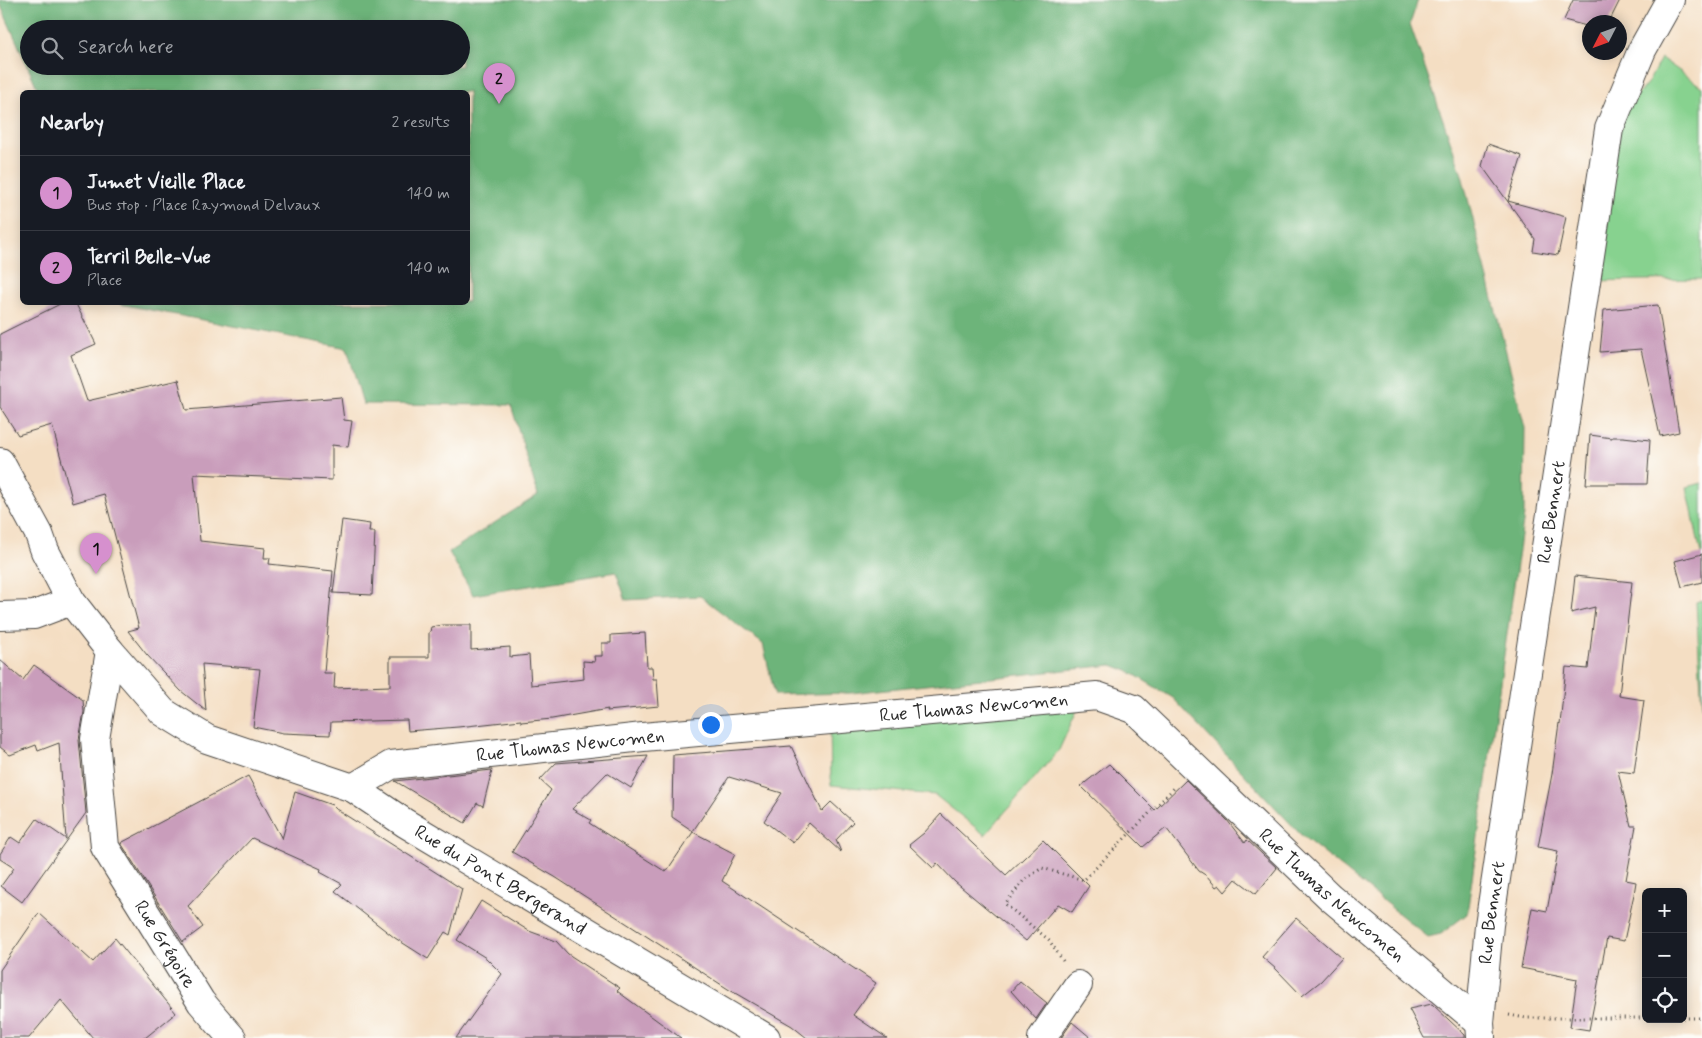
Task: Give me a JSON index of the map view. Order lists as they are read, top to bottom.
{
  "streets": {
    "street": [
      "Rue Bennert",
      "Rue Thomas Newcomen",
      "Rue du Pont Bergerand",
      "Rue Grégoire"
    ]
  },
  "crossings": [
    ["Rue Bennert", "Rue Thomas Newcomen"],
    ["Rue Thomas Newcomen", "Rue du Pont Bergerand"],
    ["Rue du Pont Bergerand", "Rue Grégoire"]
  ],
  "north": "bottom left",
  "page": {
    "search": "Search here",
    "pins": ["2", "1"],
    "heading": ["Nearby", "2 results"],
    "list": [
      {
        "mark": "1",
        "name": "Jumet Vieille Place",
        "note": "Bus stop · Place Raymond Delvaux",
        "value": "140 m"
      },
      {
        "mark": "2",
        "name": "Terril Belle-Vue",
        "note": "Place",
        "value": "140 m"
      }
    ],
    "map_buttons": ["+", "−"]
  }
}
